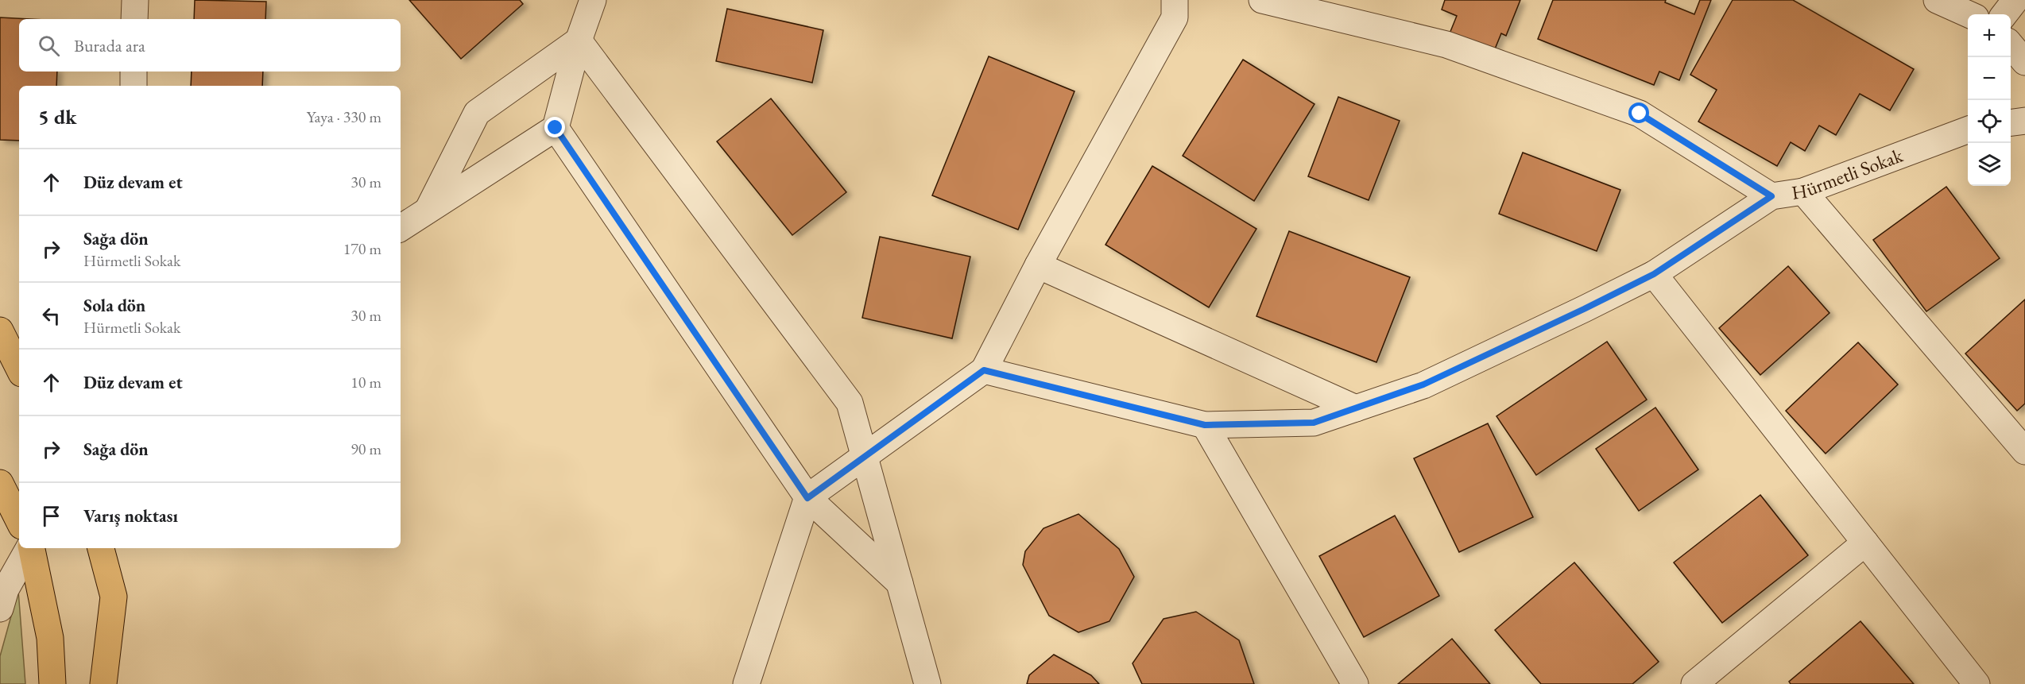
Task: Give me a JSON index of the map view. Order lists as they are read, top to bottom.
{
  "streets": {
    "street": ["Hürmetli Sokak"]
  },
  "page": {
    "map_buttons": ["+", "−"],
    "search": "Burada ara",
    "heading": ["5 dk", "Yaya · 330 m"],
    "list": [
      ["Düz devam et", "30 m"],
      ["Sağa dön", "Hürmetli Sokak", "170 m"],
      ["Sola dön", "Hürmetli Sokak", "30 m"],
      ["Düz devam et", "10 m"],
      ["Sağa dön", "90 m"],
      "Varış noktası"
    ]
  }
}
